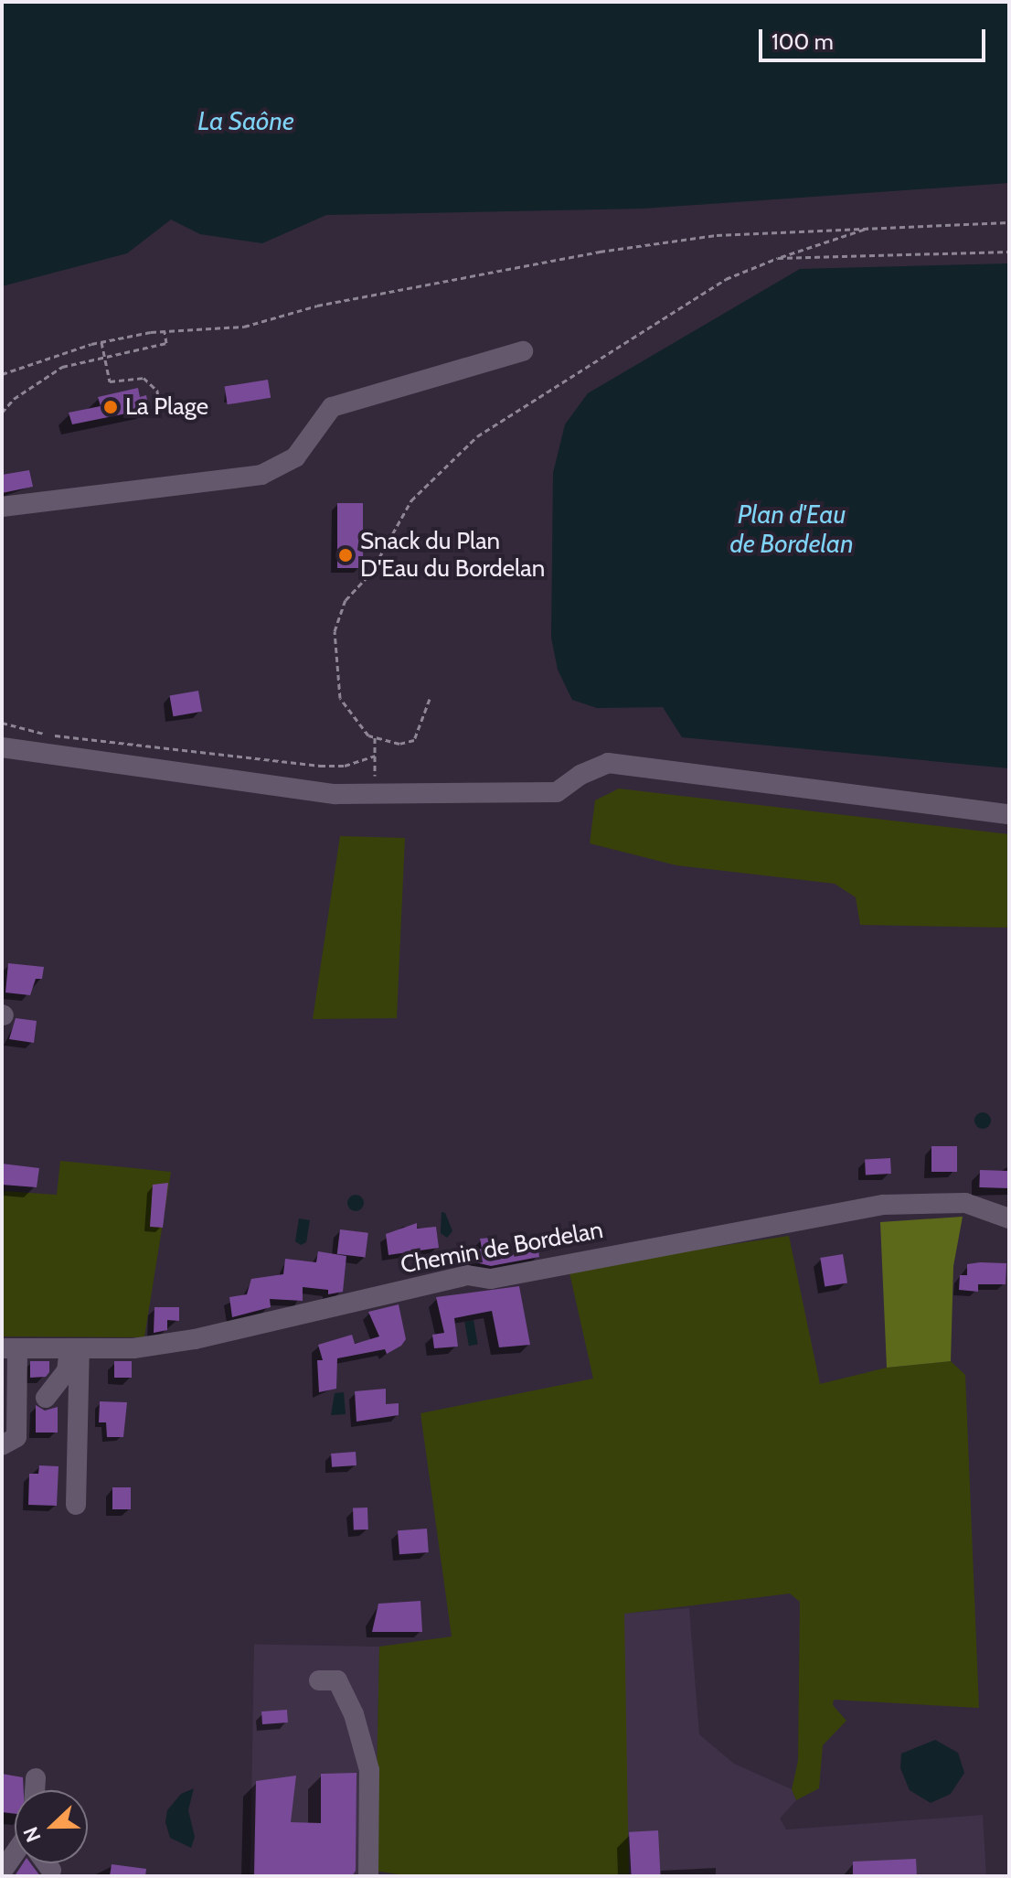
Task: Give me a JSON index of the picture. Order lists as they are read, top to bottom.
{
  "streets": {
    "street": ["Chemin de Bordelan"]
  },
  "water": ["La Saône", "Plan d'Eau de Bordelan"],
  "places": ["La Plage", "Snack du Plan D'Eau du Bordelan"],
  "scale_bar": "100 m",
  "north": "left"
}
